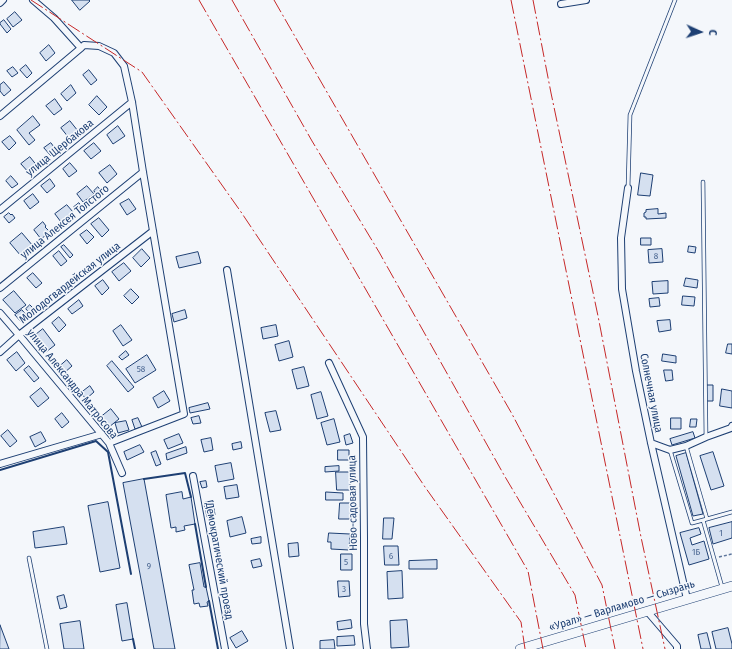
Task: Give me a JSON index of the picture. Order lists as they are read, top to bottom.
{
  "streets": {
    "main road": ["«Урал» — Варламово — Сызрань"],
    "street": [
      "улица Щербакова",
      "улица Алексея Толстого",
      "Молодогвардейская улица",
      "улица Александра Матросова",
      "Солнечная улица",
      "Ново-садовая улица",
      "Демократический проезд"
    ]
  },
  "crossings": [
    ["Молодогвардейская улица", "улица Александра Матросова"],
    ["Солнечная улица", "«Урал» — Варламово — Сызрань"]
  ],
  "house_numbers": [
    "8",
    "58",
    "1",
    "1Б",
    "6",
    "5",
    "9",
    "3"
  ],
  "north": "right"
}
